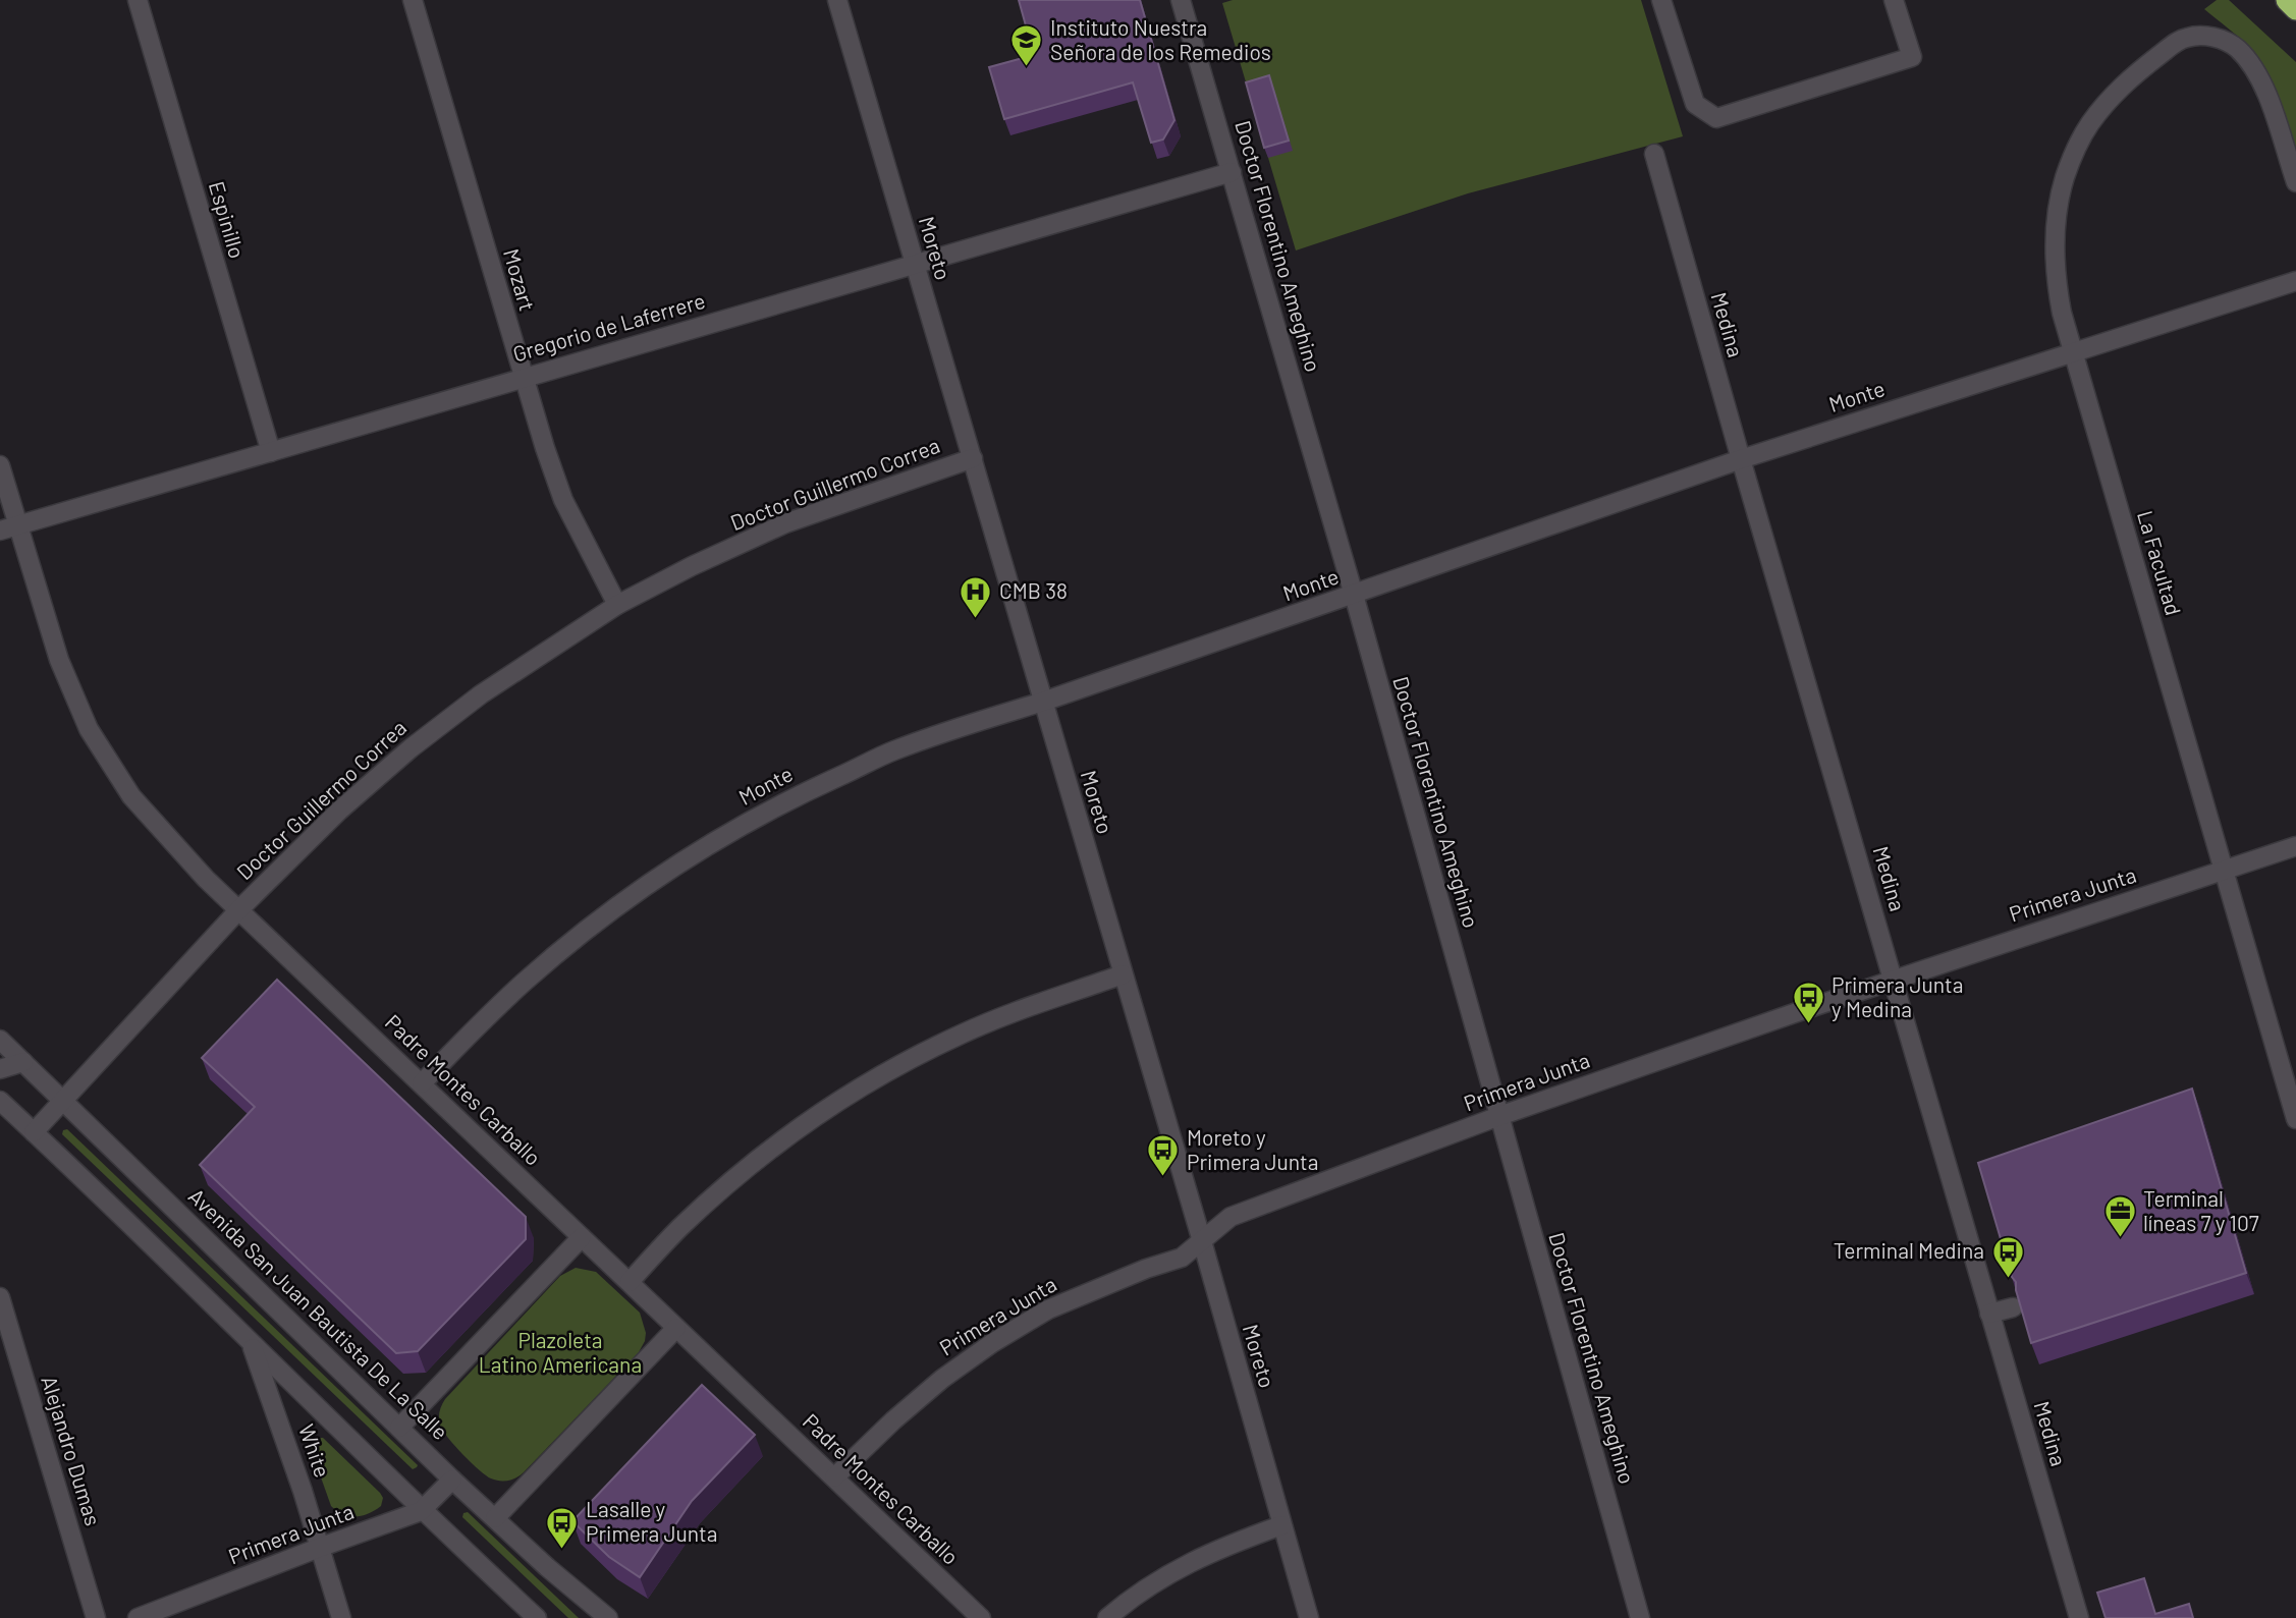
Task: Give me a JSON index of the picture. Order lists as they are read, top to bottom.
{
  "streets": {
    "street": [
      "Espinillo",
      "Doctor Florentino Ameghino",
      "Moreto",
      "Mozart",
      "Medina",
      "Gregorio de Laferrere",
      "Monte",
      "Doctor Guillermo Correa",
      "La Facultad",
      "Primera Junta",
      "Padre Montes Carballo",
      "Avenida San Juan Bautista De La Salle",
      "Alejandro Dumas",
      "White"
    ]
  },
  "crossings": [
    ["Espinillo", "Gregorio de Laferrere"],
    ["Doctor Florentino Ameghino", "Gregorio de Laferrere"],
    ["Doctor Florentino Ameghino", "Monte"],
    ["Doctor Florentino Ameghino", "Primera Junta"],
    ["Moreto", "Gregorio de Laferrere"],
    ["Moreto", "Monte"],
    ["Moreto", "Doctor Guillermo Correa"],
    ["Moreto", "Primera Junta"],
    ["Mozart", "Gregorio de Laferrere"],
    ["Mozart", "Doctor Guillermo Correa"],
    ["Medina", "Monte"],
    ["Medina", "Primera Junta"],
    ["Gregorio de Laferrere", "Padre Montes Carballo"],
    ["Monte", "La Facultad"],
    ["Monte", "Padre Montes Carballo"],
    ["Doctor Guillermo Correa", "Padre Montes Carballo"],
    ["Doctor Guillermo Correa", "Avenida San Juan Bautista De La Salle"],
    ["La Facultad", "Primera Junta"],
    ["Primera Junta", "Padre Montes Carballo"],
    ["Primera Junta", "Avenida San Juan Bautista De La Salle"],
    ["Primera Junta", "White"]
  ],
  "parks": ["Plazoleta Latino Americana"],
  "places": {
    "school or university": ["Instituto Nuestra Señora de los Remedios"],
    "hospital": ["CMB 38"],
    "bus stop": [
      "Primera Junta y Medina",
      "Moreto y Primera Junta",
      "Terminal Medina",
      "Lasalle y Primera Junta"
    ],
    "office": ["Terminal líneas 7 y 107"]
  }
}
